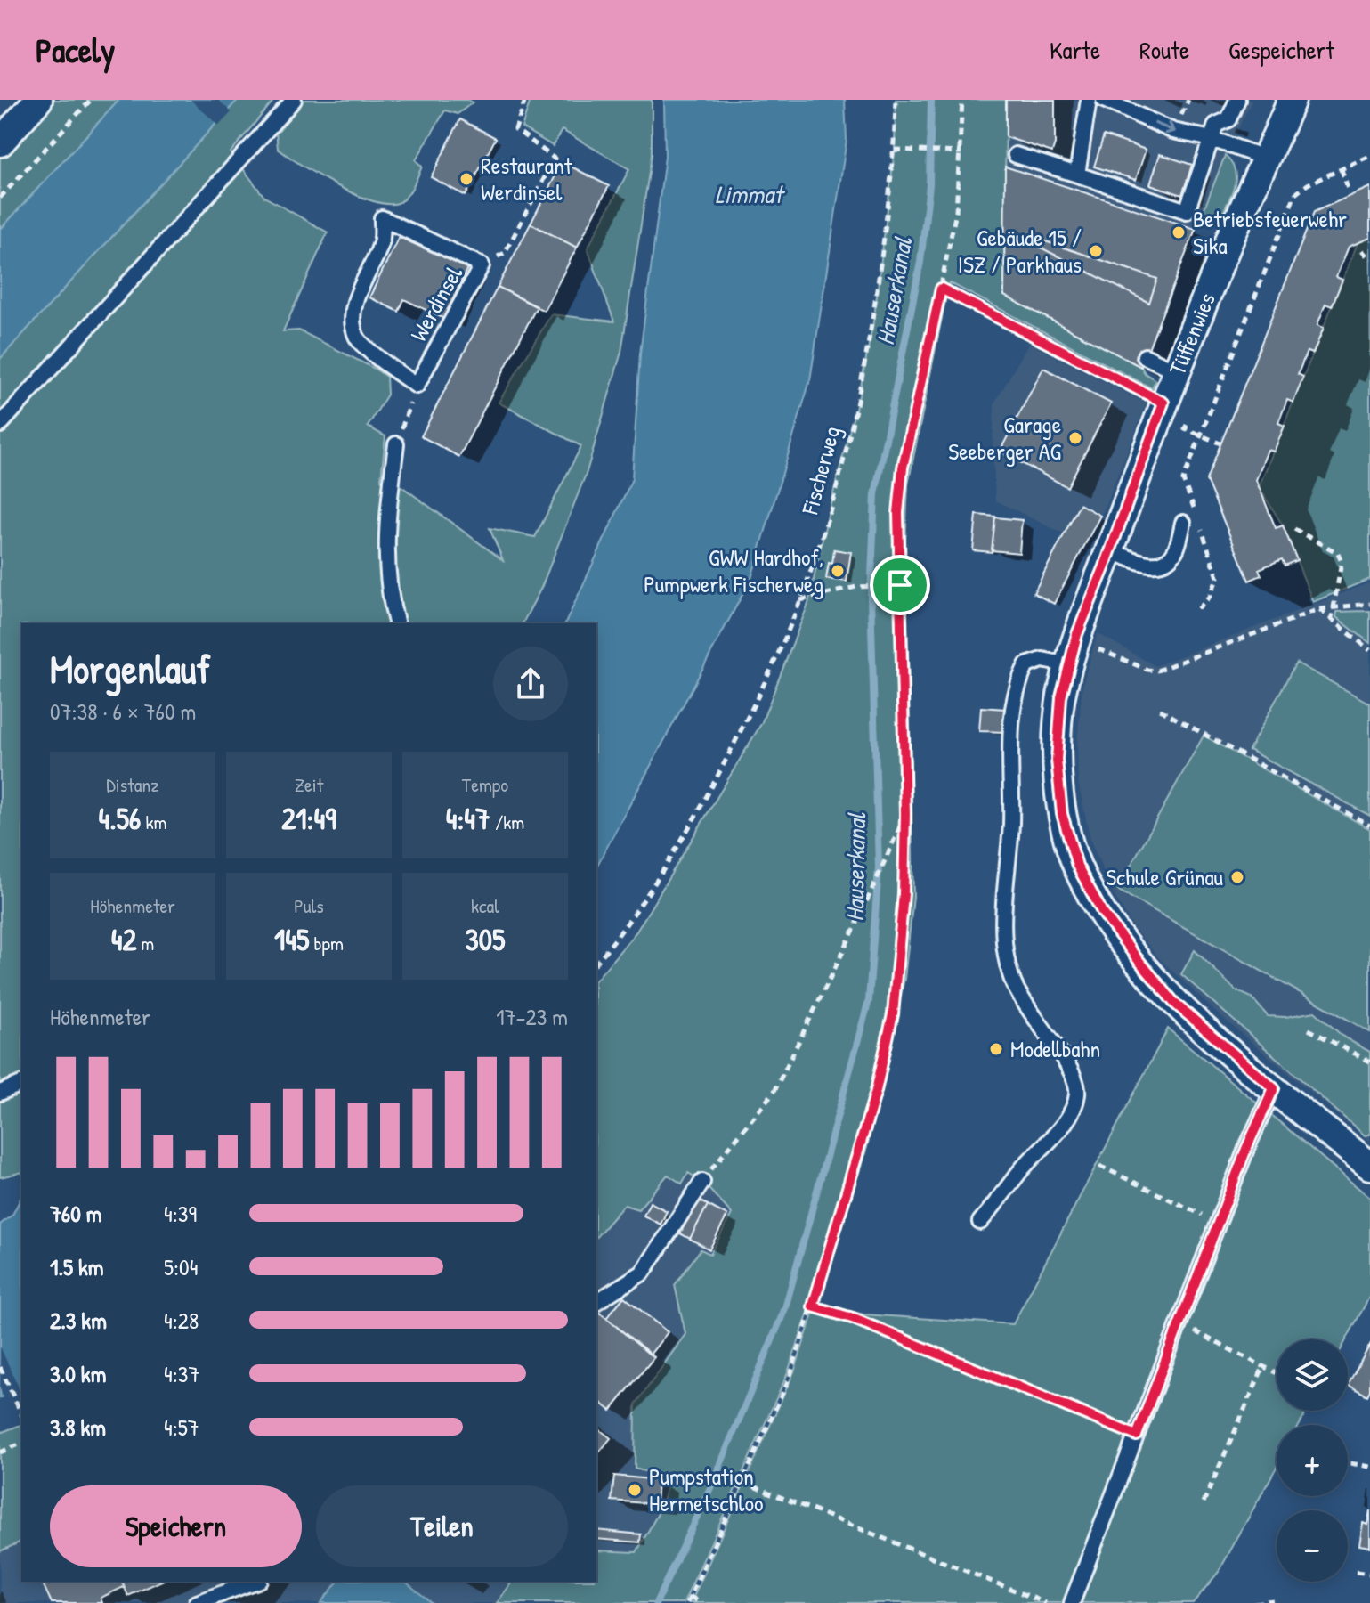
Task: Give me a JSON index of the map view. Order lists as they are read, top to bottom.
{
  "streets": {
    "street": ["Tüffenwies"],
    "lane": ["Werdinsel"],
    "path": ["Fischerweg"]
  },
  "water": ["Limmat", "Hauserkanal"],
  "places": [
    "Restaurant Werdinsel",
    "Betriebsfeuerwehr Sika",
    "Gebäude 15 / ISZ / Parkhaus",
    "Garage Seeberger AG",
    "GWW Hardhof, Pumpwerk Fischerweg",
    "Schule Grünau",
    "Modellbahn",
    "Pumpstation Hermetschloo"
  ],
  "page": {
    "header": "Pacely",
    "nav": ["Karte", "Route", "Gespeichert"],
    "heading": ["Morgenlauf", "07:38 · 6 × 760 m"],
    "stats": [
      ["Distanz", "4.56 km"],
      ["Zeit", "21:49"],
      ["Tempo", "4:47 /km"],
      ["Höhenmeter", "42 m"],
      ["Puls", "145 bpm"],
      ["kcal", "305"]
    ],
    "chart": ["Höhenmeter", "17–23 m"],
    "list": [
      {
        "name": "760 m",
        "note": "4:39"
      },
      {
        "name": "1.5 km",
        "note": "5:04"
      },
      {
        "name": "2.3 km",
        "note": "4:28"
      },
      {
        "name": "3.0 km",
        "note": "4:37"
      },
      {
        "name": "3.8 km",
        "note": "4:57"
      }
    ],
    "map_buttons": ["+", "−"],
    "buttons": ["Speichern", "Teilen"]
  }
}
